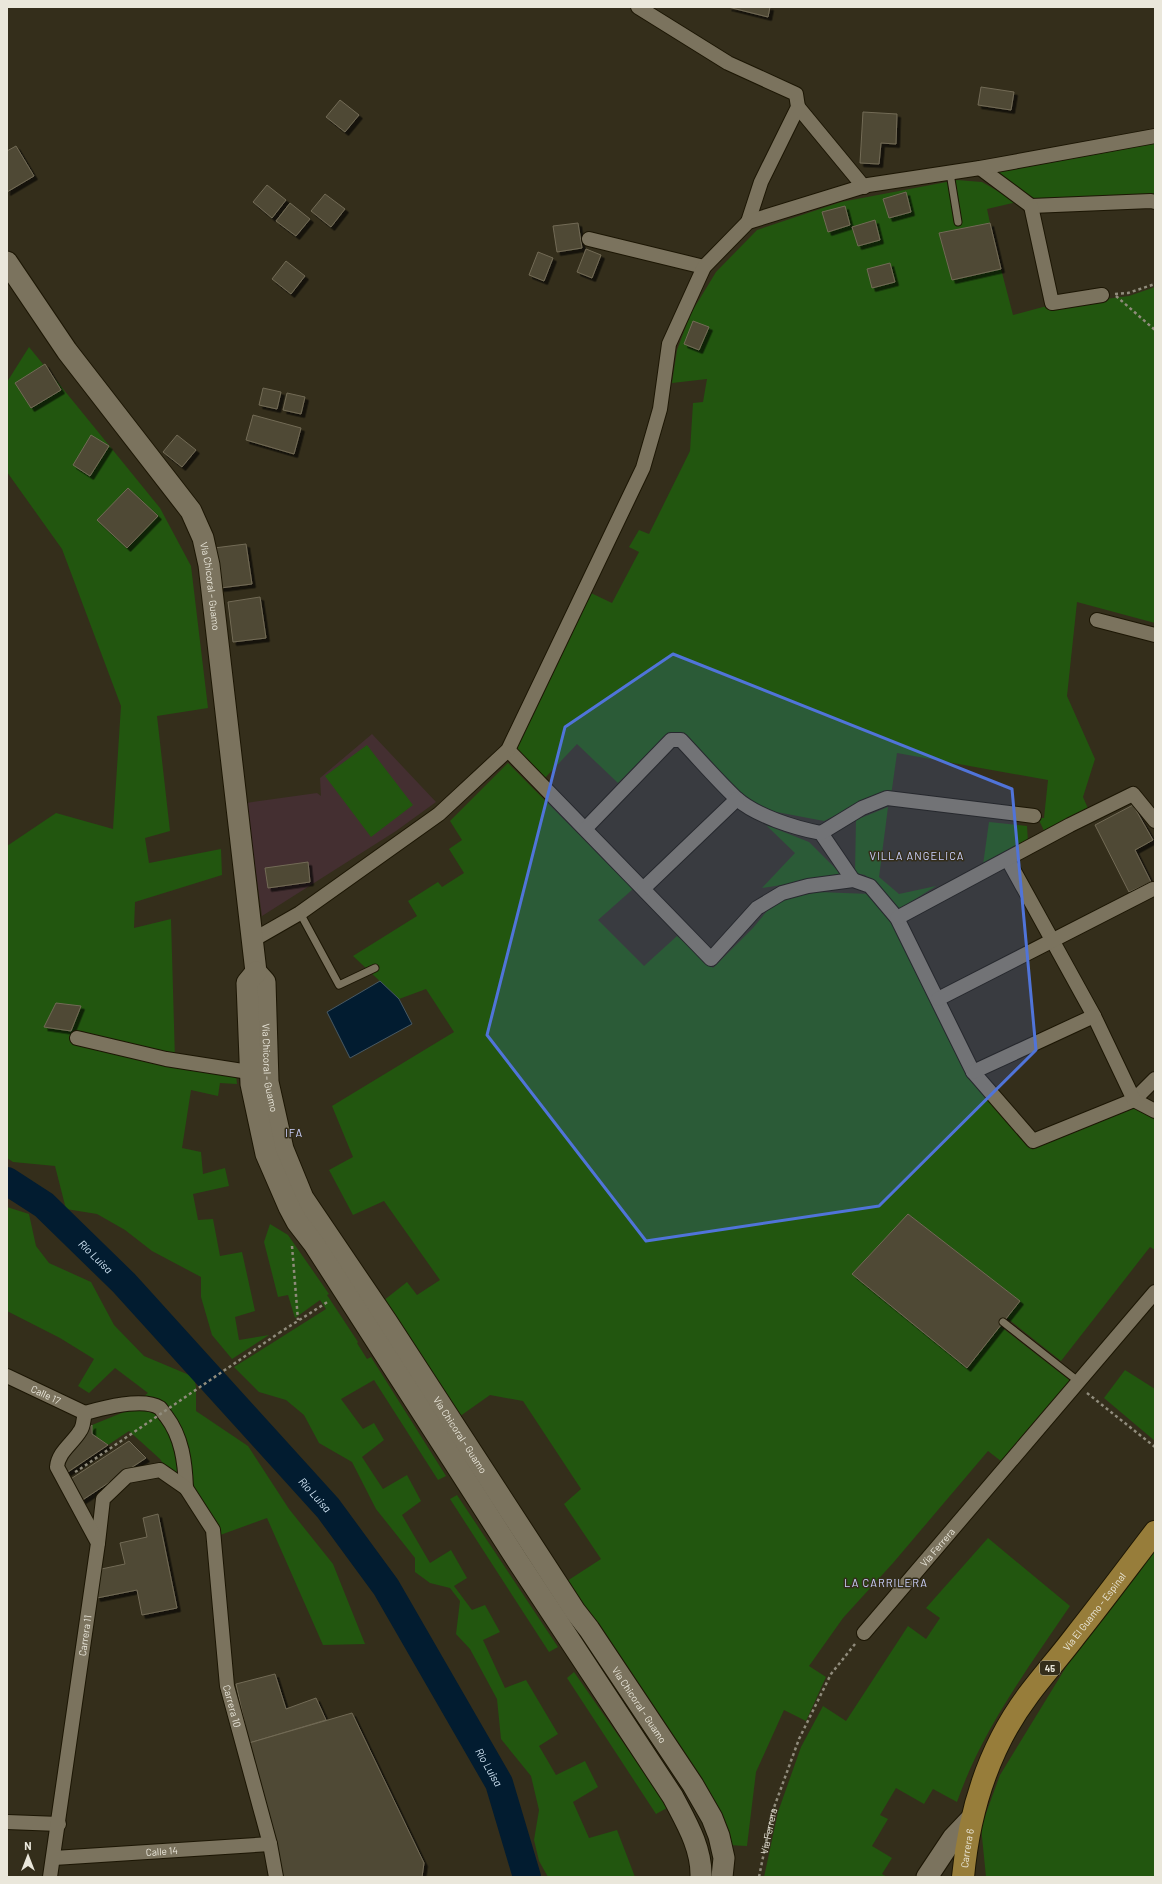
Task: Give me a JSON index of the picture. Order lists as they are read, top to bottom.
{
  "streets": {
    "main road": ["Vía El Guamo - Espinal", "45", "Carrera 6"],
    "street": [
      "Vía Chicoral - Guamo",
      "Calle 17",
      "Vía Ferrera",
      "Carrera 11",
      "Carrera 10",
      "Calle 14"
    ]
  },
  "crossings": [
    ["Vía El Guamo - Espinal", "Carrera 6"],
    ["Carrera 11", "Carrera 10"],
    ["Carrera 11", "Calle 14"],
    ["Carrera 10", "Calle 14"]
  ],
  "districts": ["VILLA ANGELICA", "IFA", "LA CARRILERA"],
  "water": ["Río Luisa"],
  "north": "top"
}
